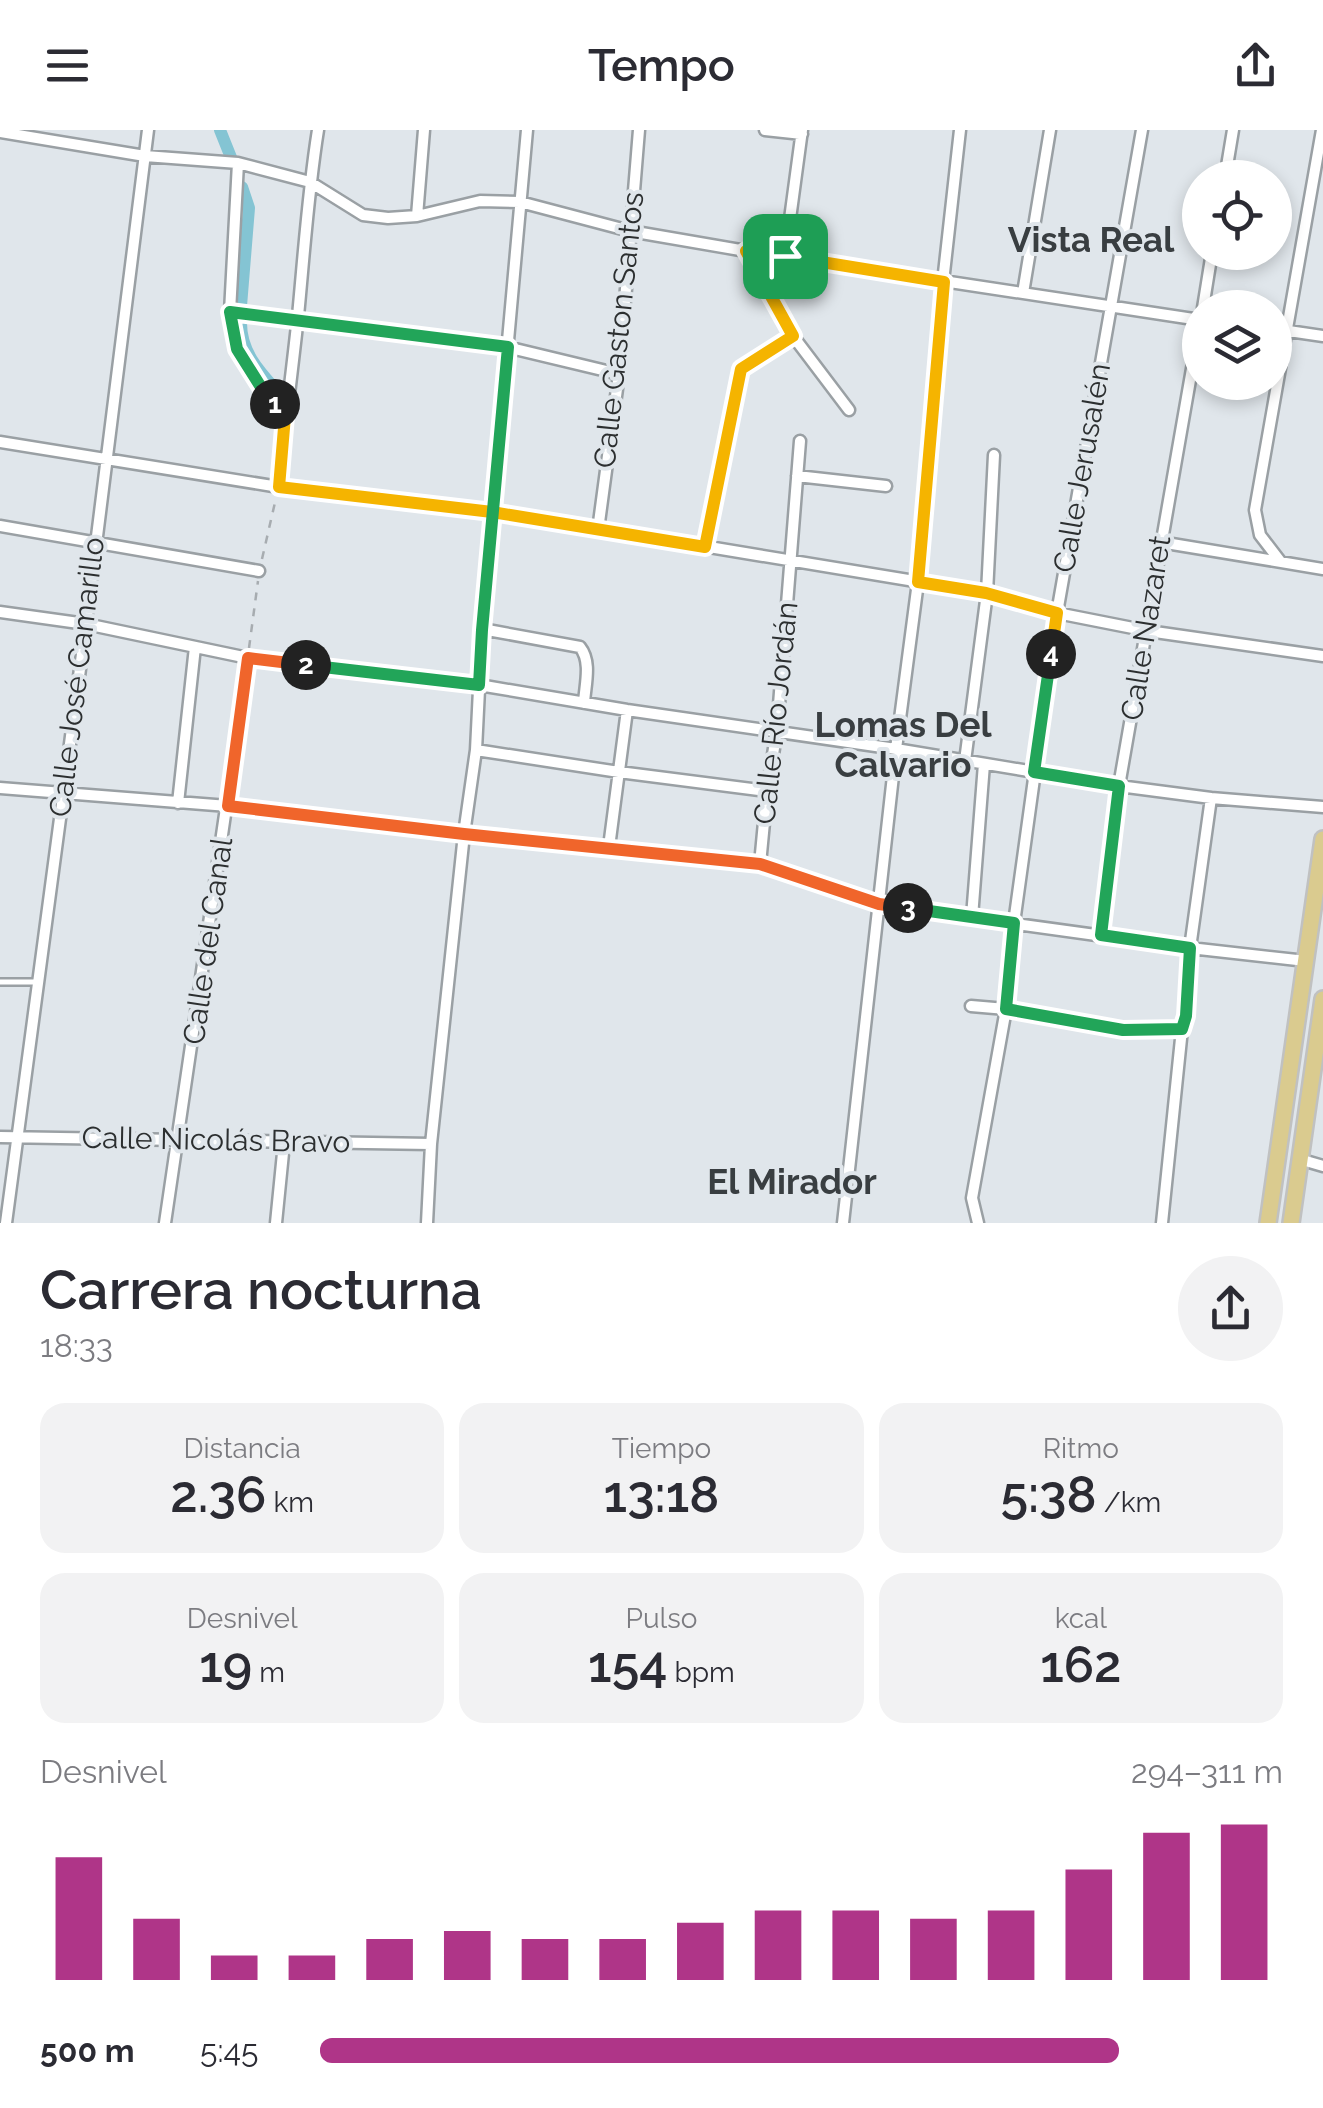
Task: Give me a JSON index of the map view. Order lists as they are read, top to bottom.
{
  "streets": {
    "street": [
      "Calle Gaston Santos",
      "Calle Jerusalén",
      "Calle Nazaret",
      "Calle José Camarillo",
      "Calle Río Jordán",
      "Calle del Canal",
      "Calle Nicolás Bravo"
    ]
  },
  "crossings": [
    ["Calle José Camarillo", "Calle Nicolás Bravo"],
    ["Calle del Canal", "Calle Nicolás Bravo"]
  ],
  "districts": ["Vista Real", "Lomas Del Calvario", "El Mirador"],
  "page": {
    "header": "Tempo",
    "pins": [
      "1",
      "4",
      "2",
      "3"
    ],
    "heading": ["Carrera nocturna", "18:33"],
    "stats": [
      ["Distancia", "2.36 km"],
      ["Tiempo", "13:18"],
      ["Ritmo", "5:38 /km"],
      ["Desnivel", "19 m"],
      ["Pulso", "154 bpm"],
      ["kcal", "162"]
    ],
    "chart": ["Desnivel", "294–311 m"],
    "list": [
      {
        "name": "500 m",
        "note": "5:45"
      }
    ]
  }
}
